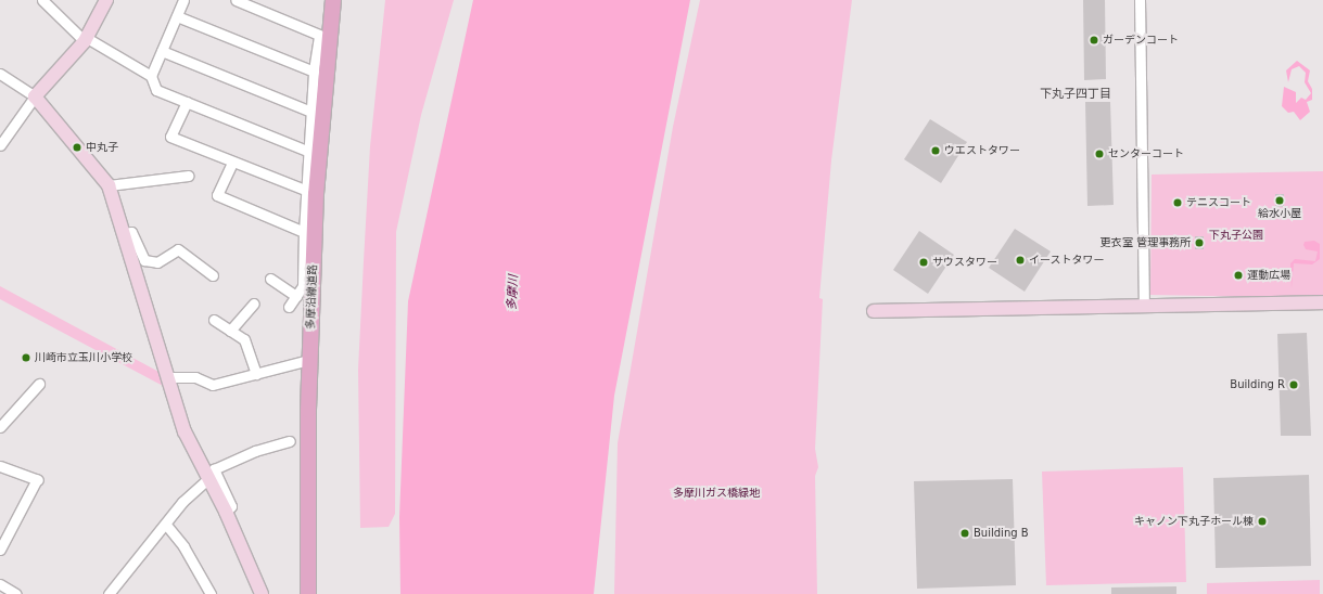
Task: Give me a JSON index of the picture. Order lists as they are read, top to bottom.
{
  "streets": {
    "main road": ["多摩沿線道路"]
  },
  "districts": ["下丸子四丁目"],
  "water": ["多摩川"],
  "parks": ["下丸子公園", "多摩川ガス橋緑地"],
  "places": [
    "ガーデンコート",
    "中丸子",
    "ウエストタワー",
    "センターコート",
    "給水小屋",
    "テニスコート",
    "更衣室 管理事務所",
    "イーストタワー",
    "サウスタワー",
    "運動広場",
    "川崎市立玉川小学校",
    "Building R",
    "キャノン下丸子ホール棟",
    "Building B"
  ]
}
